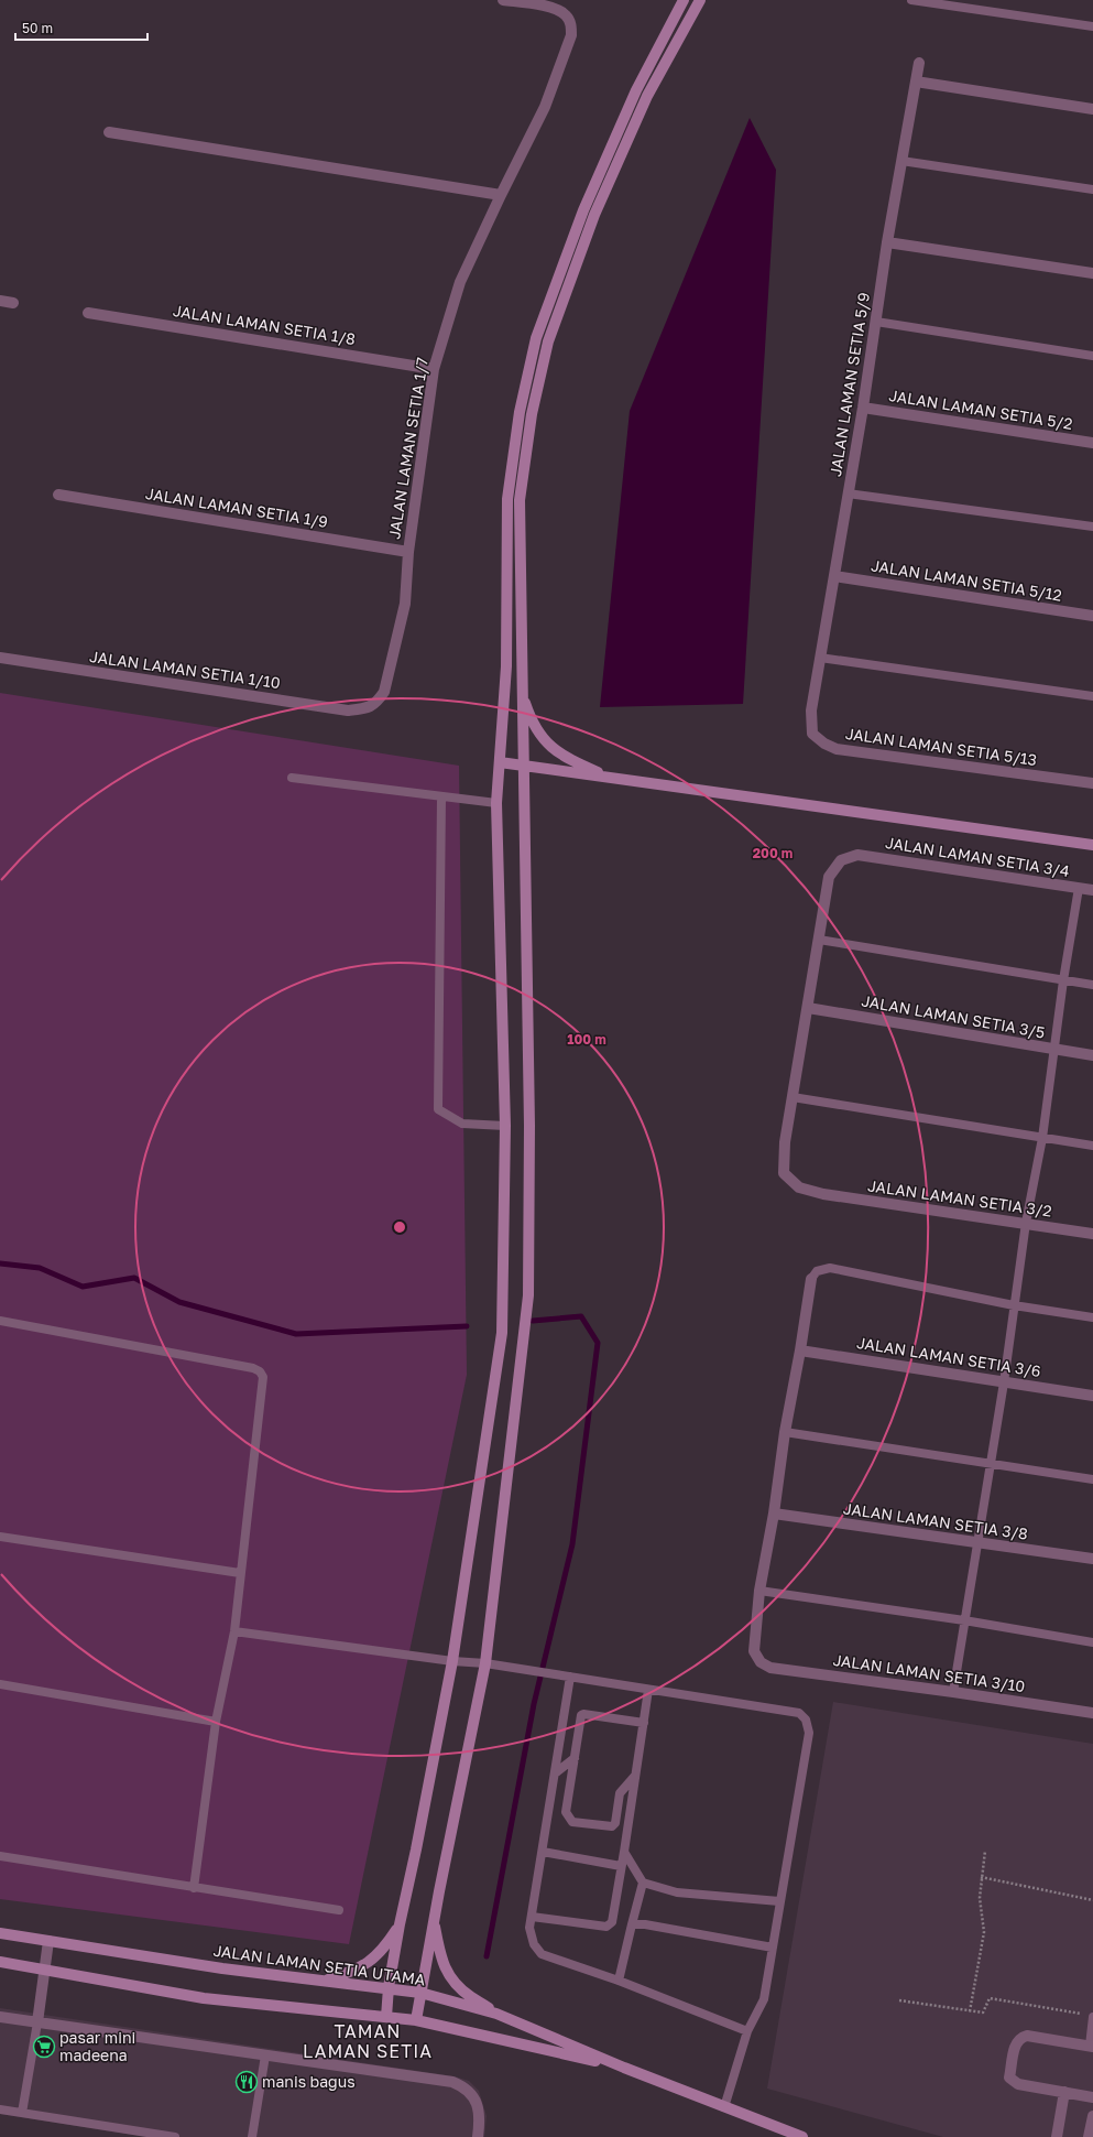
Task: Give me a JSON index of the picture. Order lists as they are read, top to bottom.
{
  "streets": {
    "street": [
      "JALAN LAMAN SETIA 1/8",
      "JALAN LAMAN SETIA 5/9",
      "JALAN LAMAN SETIA 5/2",
      "JALAN LAMAN SETIA 1/7",
      "JALAN LAMAN SETIA 1/9",
      "JALAN LAMAN SETIA 5/12",
      "JALAN LAMAN SETIA 1/10",
      "JALAN LAMAN SETIA 5/13",
      "JALAN LAMAN SETIA 3/4",
      "JALAN LAMAN SETIA 3/5",
      "JALAN LAMAN SETIA 3/2",
      "JALAN LAMAN SETIA 3/6",
      "JALAN LAMAN SETIA 3/8",
      "JALAN LAMAN SETIA 3/10",
      "JALAN LAMAN SETIA UTAMA"
    ]
  },
  "crossings": [
    ["JALAN LAMAN SETIA 1/8", "JALAN LAMAN SETIA 1/7"],
    ["JALAN LAMAN SETIA 5/9", "JALAN LAMAN SETIA 5/2"],
    ["JALAN LAMAN SETIA 5/9", "JALAN LAMAN SETIA 5/12"],
    ["JALAN LAMAN SETIA 5/9", "JALAN LAMAN SETIA 5/13"],
    ["JALAN LAMAN SETIA 1/7", "JALAN LAMAN SETIA 1/9"],
    ["JALAN LAMAN SETIA 1/7", "JALAN LAMAN SETIA 1/10"],
    ["JALAN LAMAN SETIA 3/4", "JALAN LAMAN SETIA 3/2"],
    ["JALAN LAMAN SETIA 3/5", "JALAN LAMAN SETIA 3/2"]
  ],
  "districts": ["TAMAN LAMAN SETIA"],
  "places": {
    "supermarket": ["pasar mini madeena"],
    "restaurant": ["manis bagus"]
  },
  "scale_bar": "50 m",
  "rings": ["200 m", "100 m"]
}
